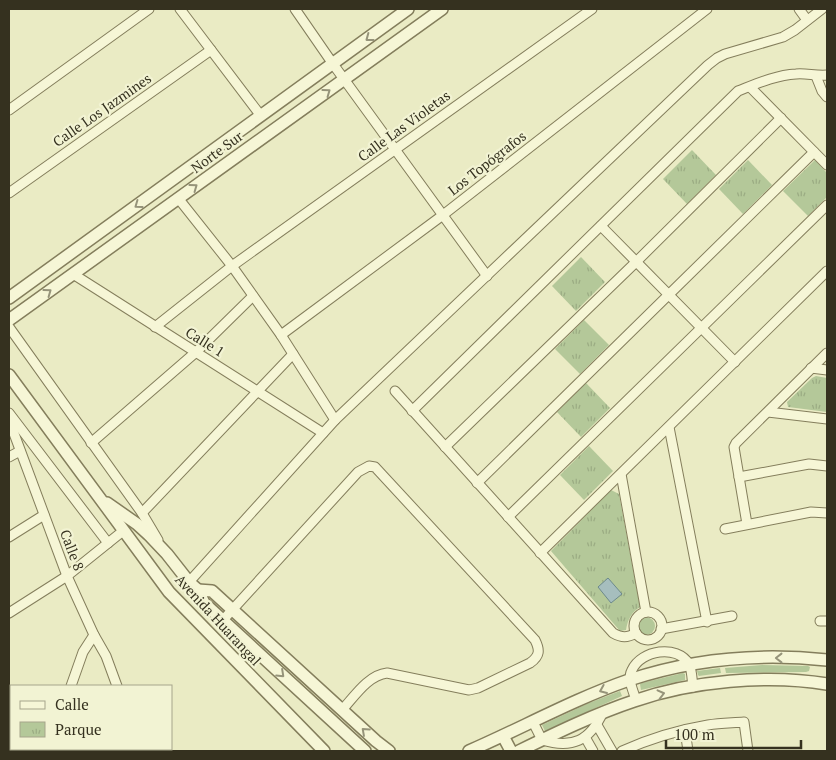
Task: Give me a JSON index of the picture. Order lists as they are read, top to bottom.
{
  "streets": {
    "street": [
      "Calle Los Jazmines",
      "Calle Las Violetas",
      "Norte Sur",
      "Los Topógrafos",
      "Calle 1",
      "Calle 8",
      "Avenida Huarangal"
    ]
  },
  "crossings": [
    ["Calle Las Violetas", "Calle 1"],
    ["Norte Sur", "Calle 1"]
  ],
  "legend": ["Calle", "Parque"],
  "scale_bar": "100 m"
}
